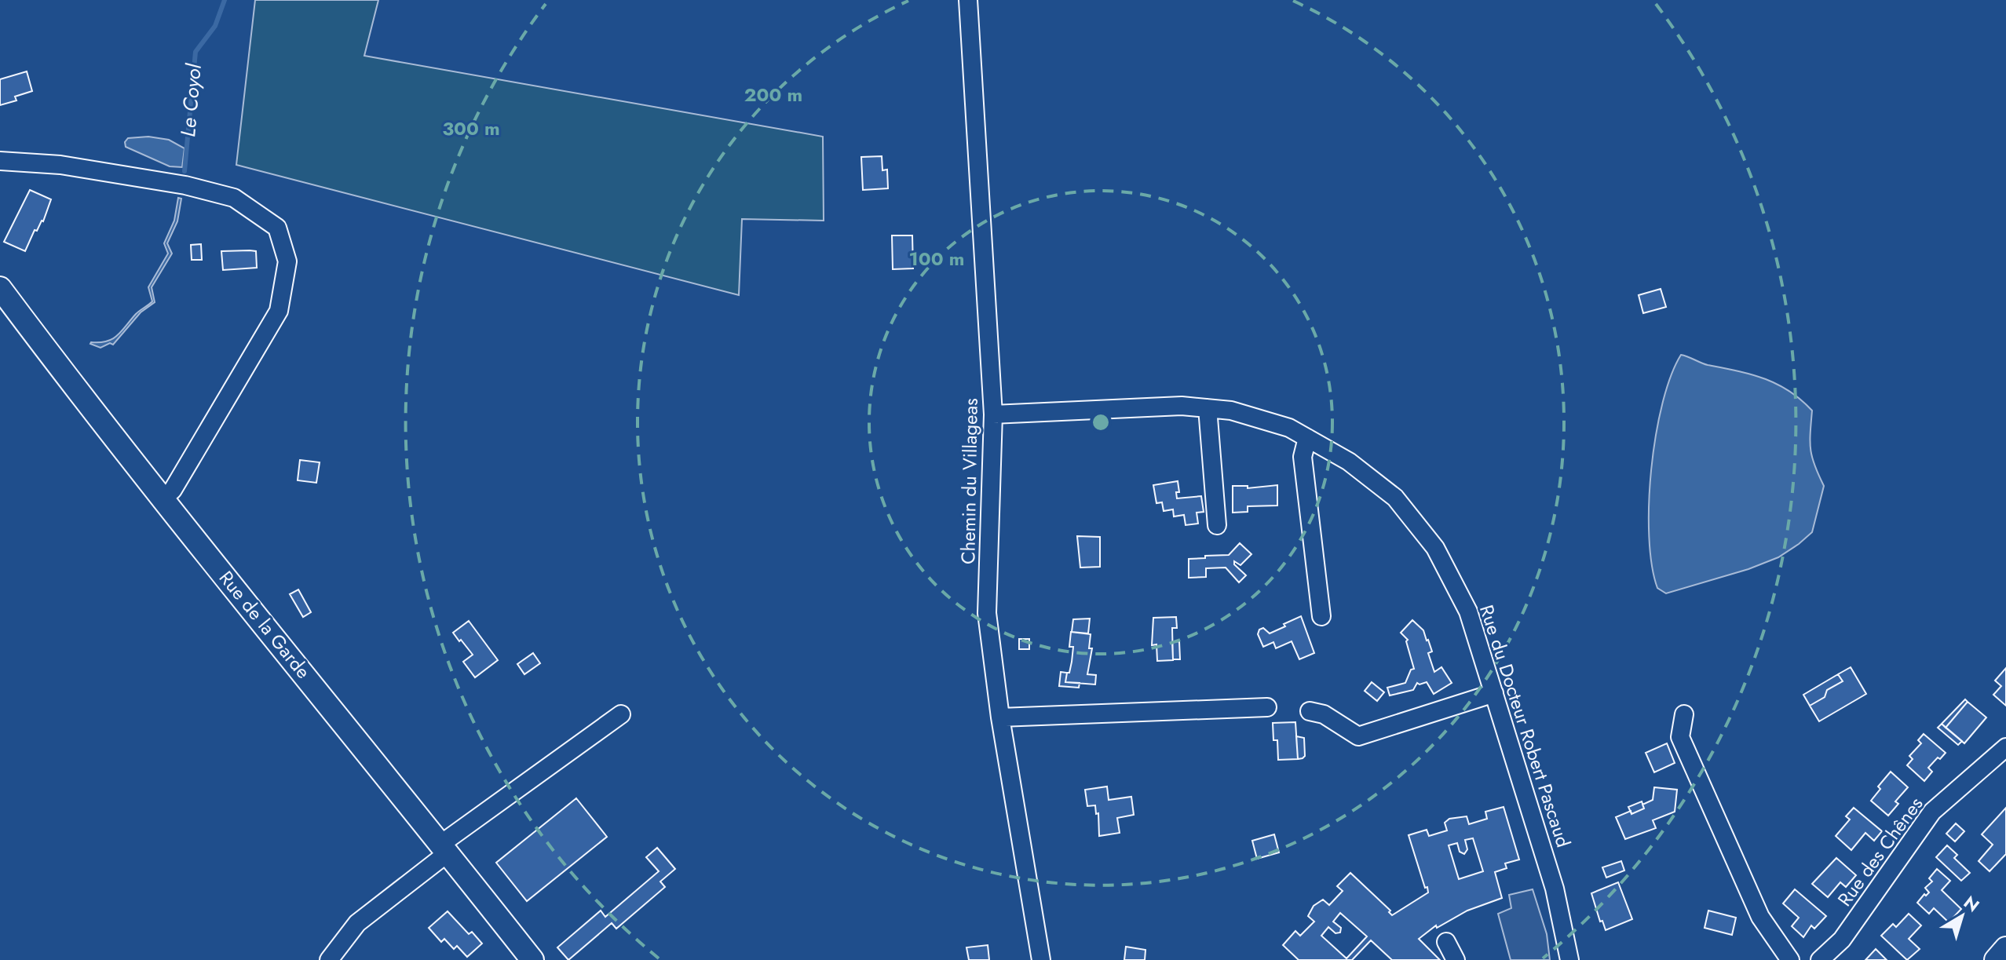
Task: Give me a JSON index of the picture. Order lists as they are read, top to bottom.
{
  "streets": {
    "main road": ["Rue de la Garde"],
    "street": ["Chemin du Villageas", "Rue du Docteur Robert Pascaud", "Rue des Chênes"]
  },
  "crossings": [
    ["Chemin du Villageas", "Rue du Docteur Robert Pascaud"]
  ],
  "water": ["Le Coyol"],
  "north": "top right",
  "rings": ["200 m", "300 m", "100 m"]
}
